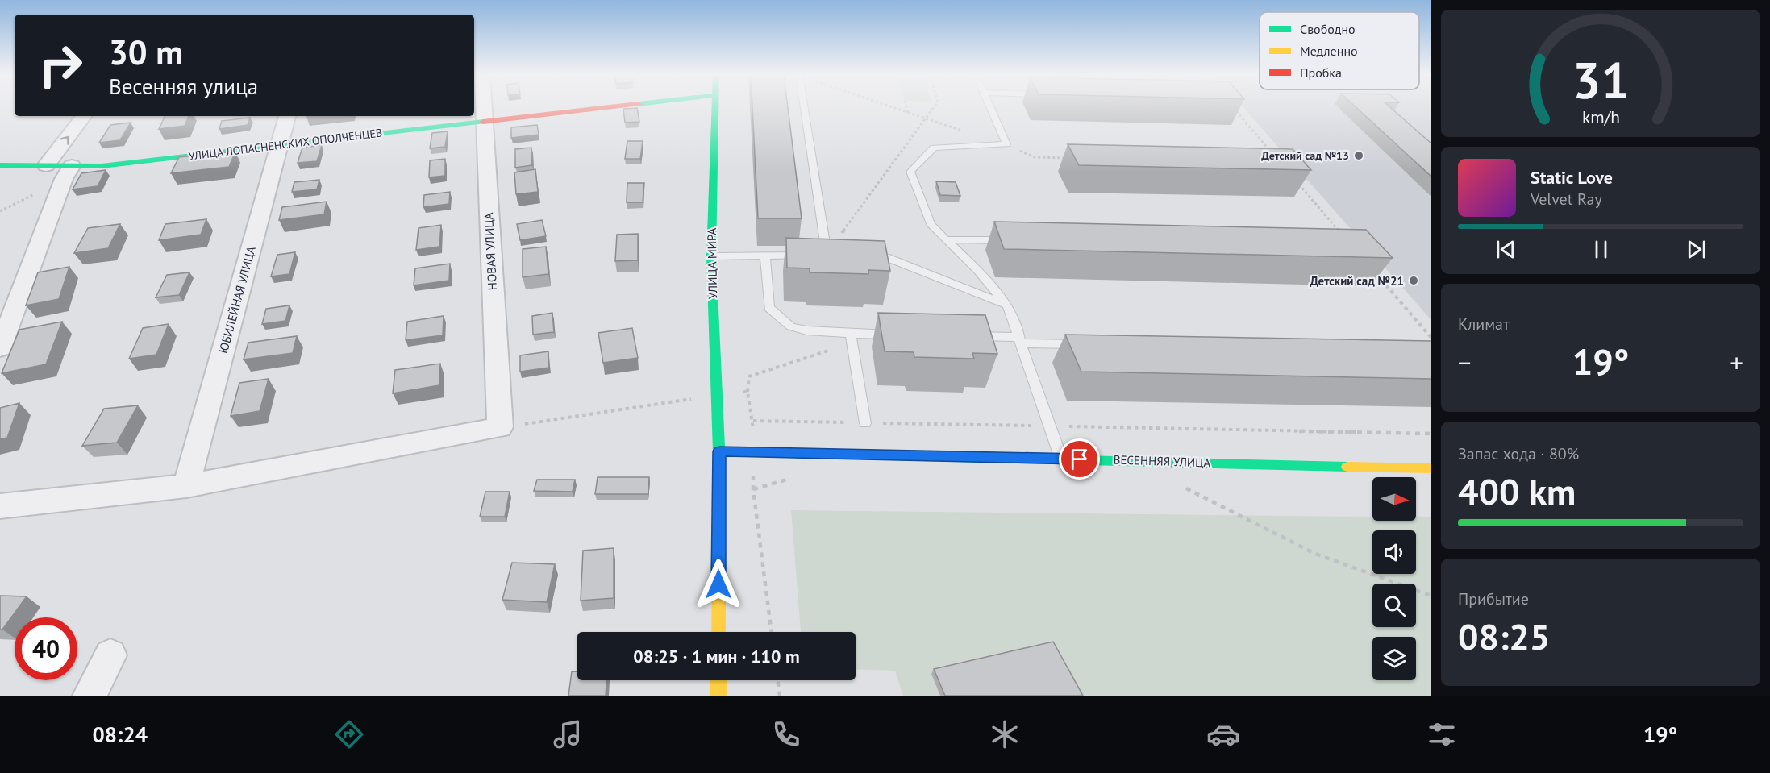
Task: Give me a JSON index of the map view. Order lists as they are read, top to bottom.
{
  "streets": {
    "street": [
      "УЛИЦА ЛОПАСНЕНСКИХ ОПОЛЧЕНЦЕВ",
      "НОВАЯ УЛИЦА",
      "УЛИЦА МИРА",
      "ЮБИЛЕЙНАЯ УЛИЦА",
      "ВЕСЕННЯЯ УЛИЦА"
    ]
  },
  "crossings": [
    ["УЛИЦА ЛОПАСНЕНСКИХ ОПОЛЧЕНЦЕВ", "НОВАЯ УЛИЦА"],
    ["УЛИЦА ЛОПАСНЕНСКИХ ОПОЛЧЕНЦЕВ", "ЮБИЛЕЙНАЯ УЛИЦА"],
    ["УЛИЦА МИРА", "ВЕСЕННЯЯ УЛИЦА"]
  ],
  "places": ["Детский сад №13", "Детский сад №21"],
  "legend": ["Свободно", "Медленно", "Пробка"],
  "north": "right",
  "page": {
    "turn": ["30 m", "Весенняя улица"],
    "song": ["Static Love", "Velvet Ray"],
    "tile": [
      "Климат",
      ["Запас хода · 80%", "400 km"],
      ["Прибытие", "08:25"]
    ],
    "heat": ["−", "19°", "+"],
    "limit": "40",
    "trip": "08:25 · 1 мин · 110 m",
    "tabs": ["08:24", "19°"],
    "gauge": ["31", "km/h"]
  }
}
